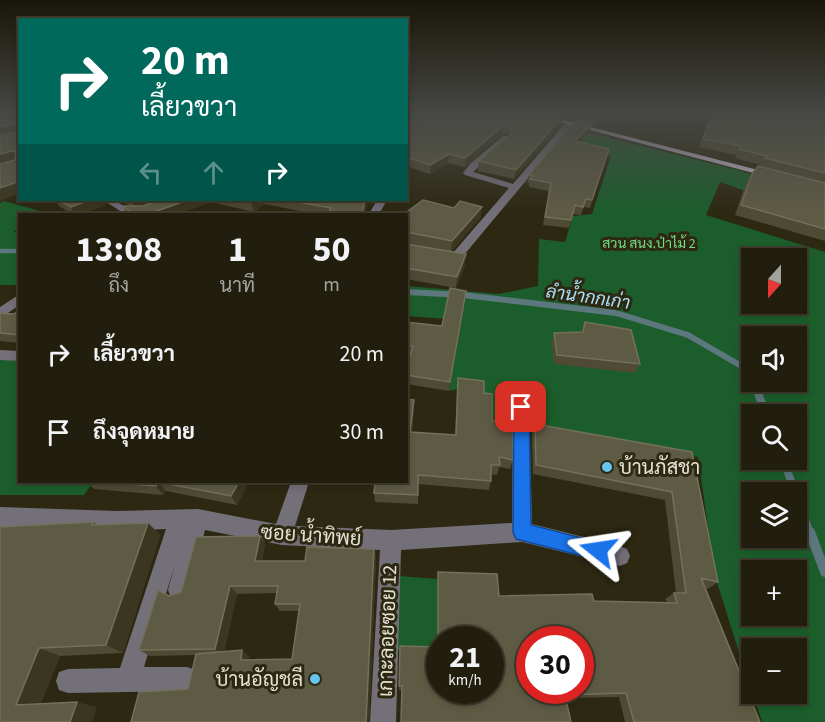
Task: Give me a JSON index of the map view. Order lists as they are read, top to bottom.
{
  "streets": {
    "street": ["ซอย น้ำทิพย์", "เกาะลอยซอย 12"]
  },
  "crossings": [
    ["ซอย น้ำทิพย์", "เกาะลอยซอย 12"]
  ],
  "water": ["ลำน้ำกกเก่า"],
  "parks": ["สวน สนง.ป่าไม้ 2"],
  "places": ["บ้านภัสชา", "บ้านอัญชลี"],
  "north": "bottom",
  "page": {
    "turn": ["20 m", "เลี้ยวขวา"],
    "eta": [
      "13:08",
      "ถึง",
      "1",
      "นาที",
      "50",
      "m"
    ],
    "map_buttons": ["+", "−"],
    "list": [
      {
        "name": "เลี้ยวขวา",
        "value": "20 m"
      },
      {
        "name": "ถึงจุดหมาย",
        "value": "30 m"
      }
    ],
    "speed": "21 km/h",
    "limit": "30"
  }
}
